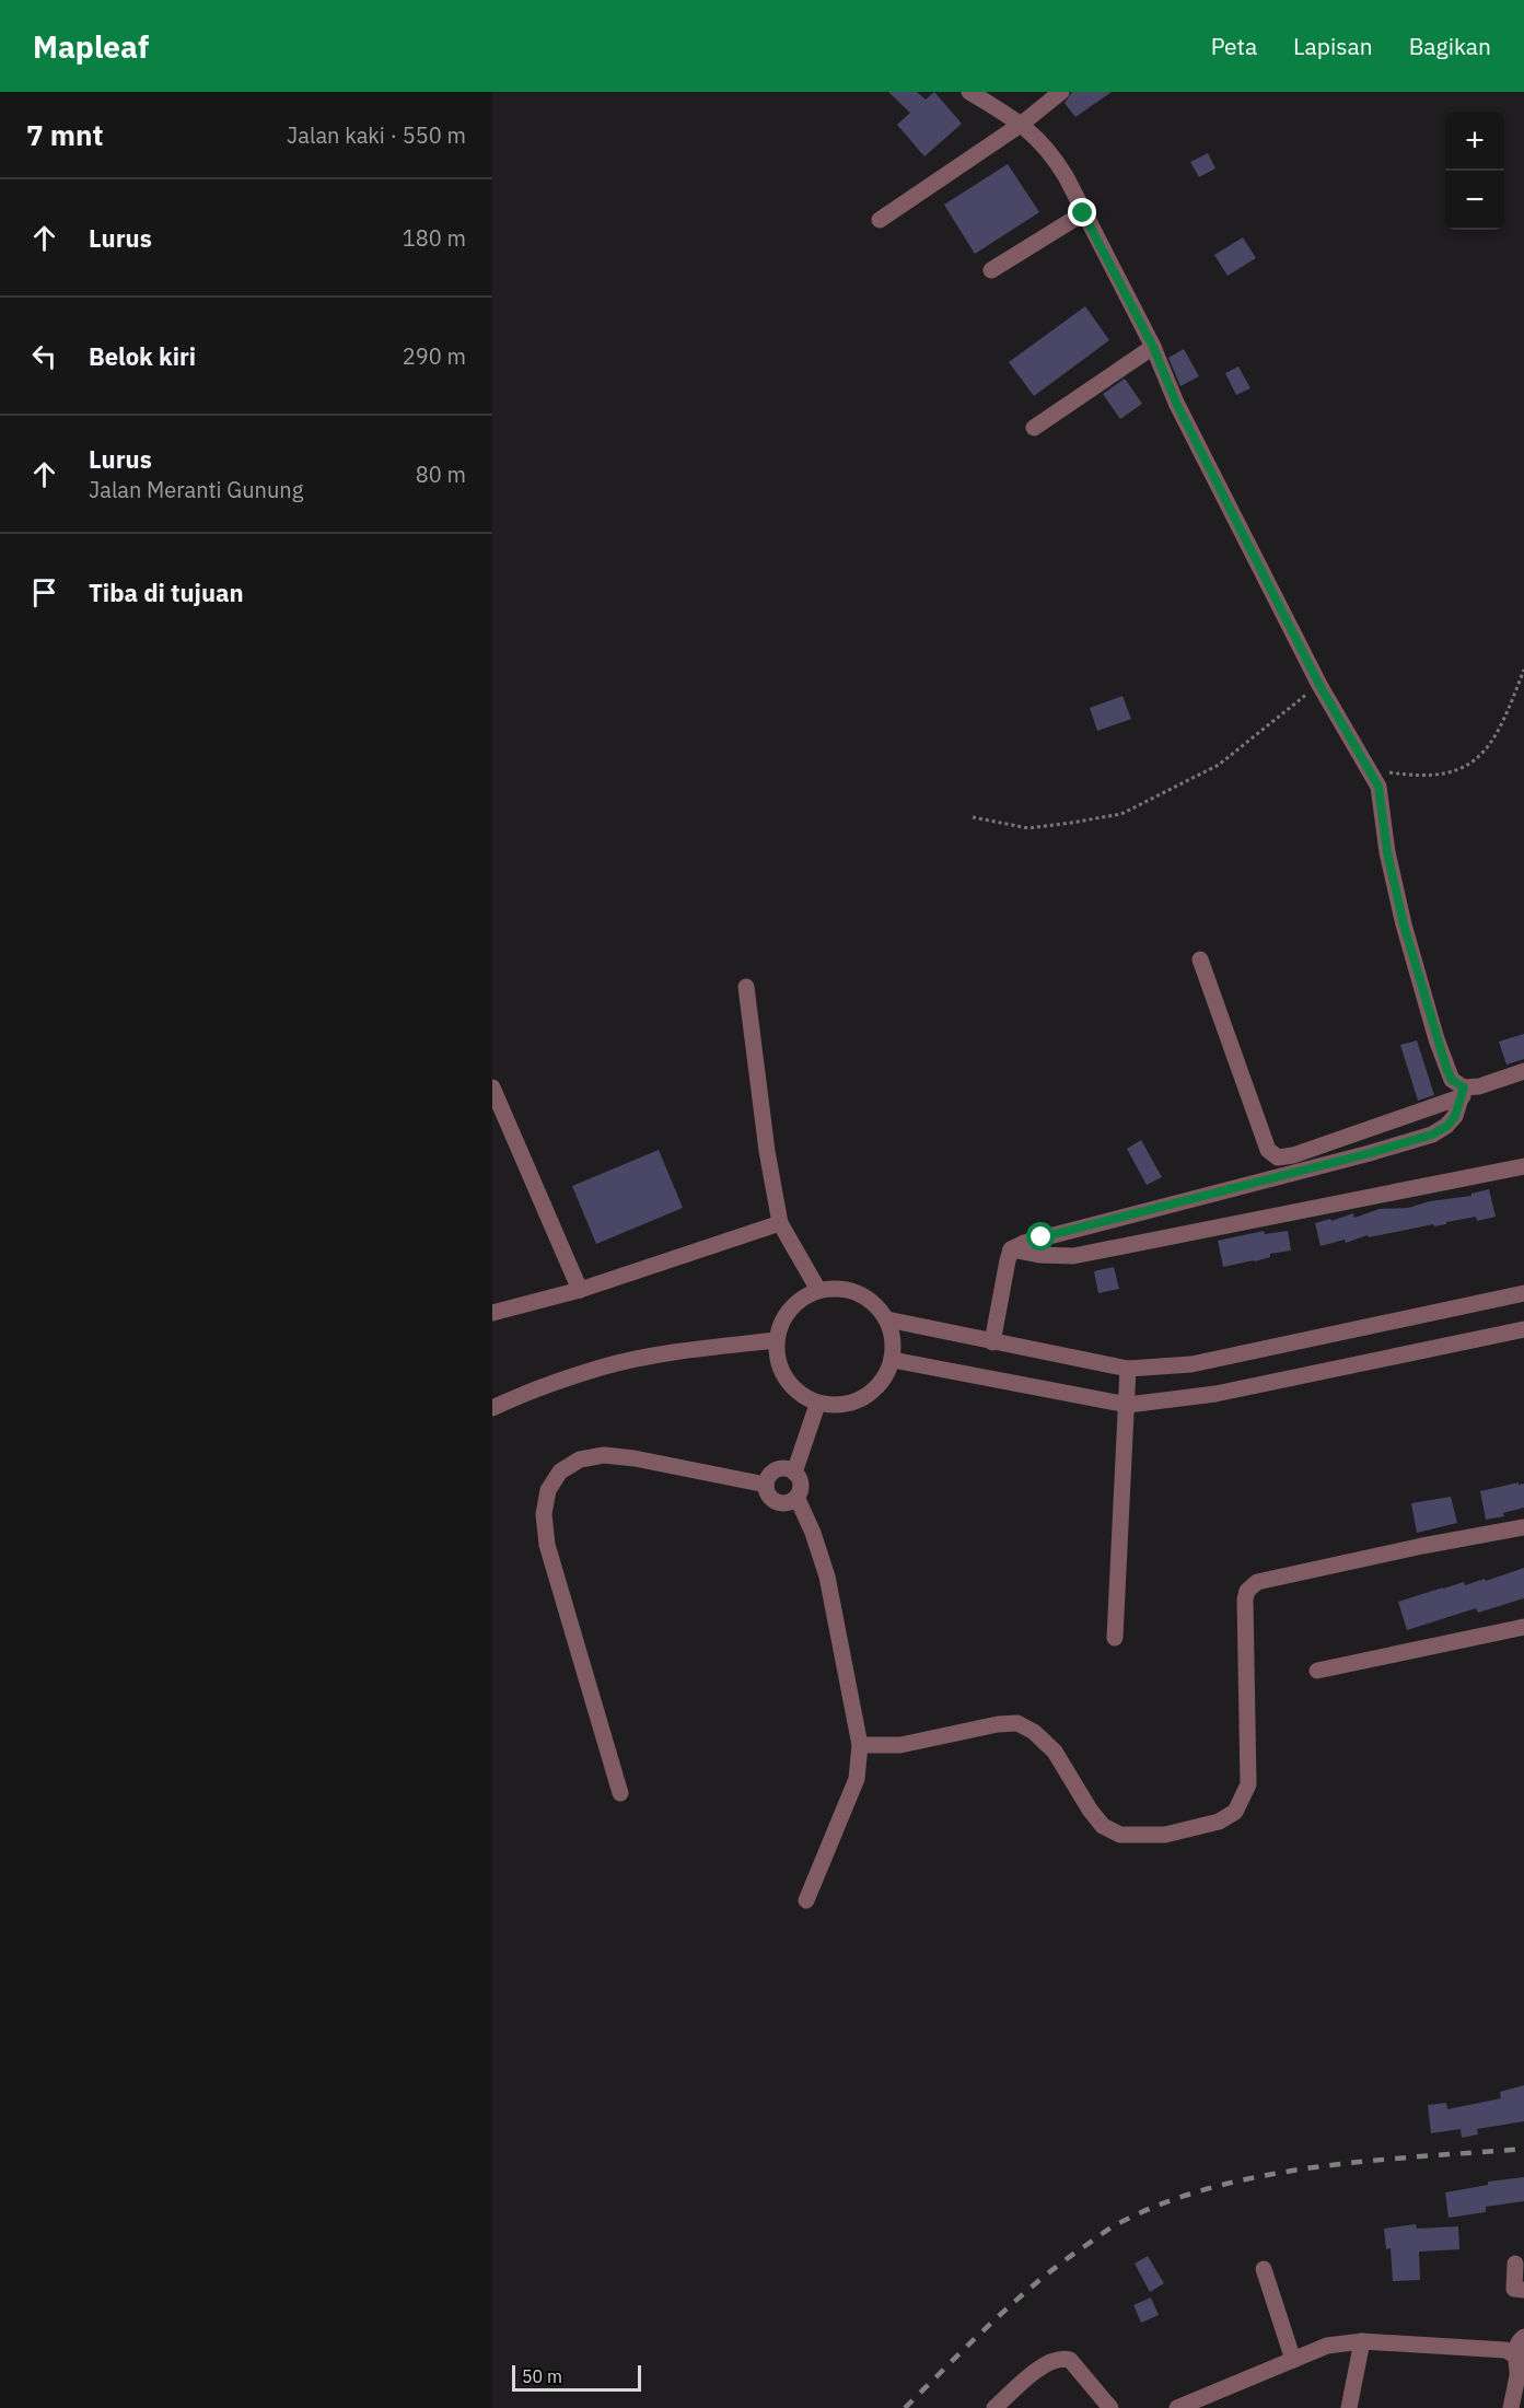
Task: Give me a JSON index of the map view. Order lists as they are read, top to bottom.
{
  "scale_bar": "50 m",
  "page": {
    "header": "Mapleaf",
    "nav": ["Peta", "Lapisan", "Bagikan"],
    "heading": ["7 mnt", "Jalan kaki · 550 m"],
    "map_buttons": ["+", "−"],
    "list": [
      ["Lurus", "180 m"],
      ["Belok kiri", "290 m"],
      ["Lurus", "Jalan Meranti Gunung", "80 m"],
      "Tiba di tujuan"
    ],
    "scale": "50 m"
  }
}
